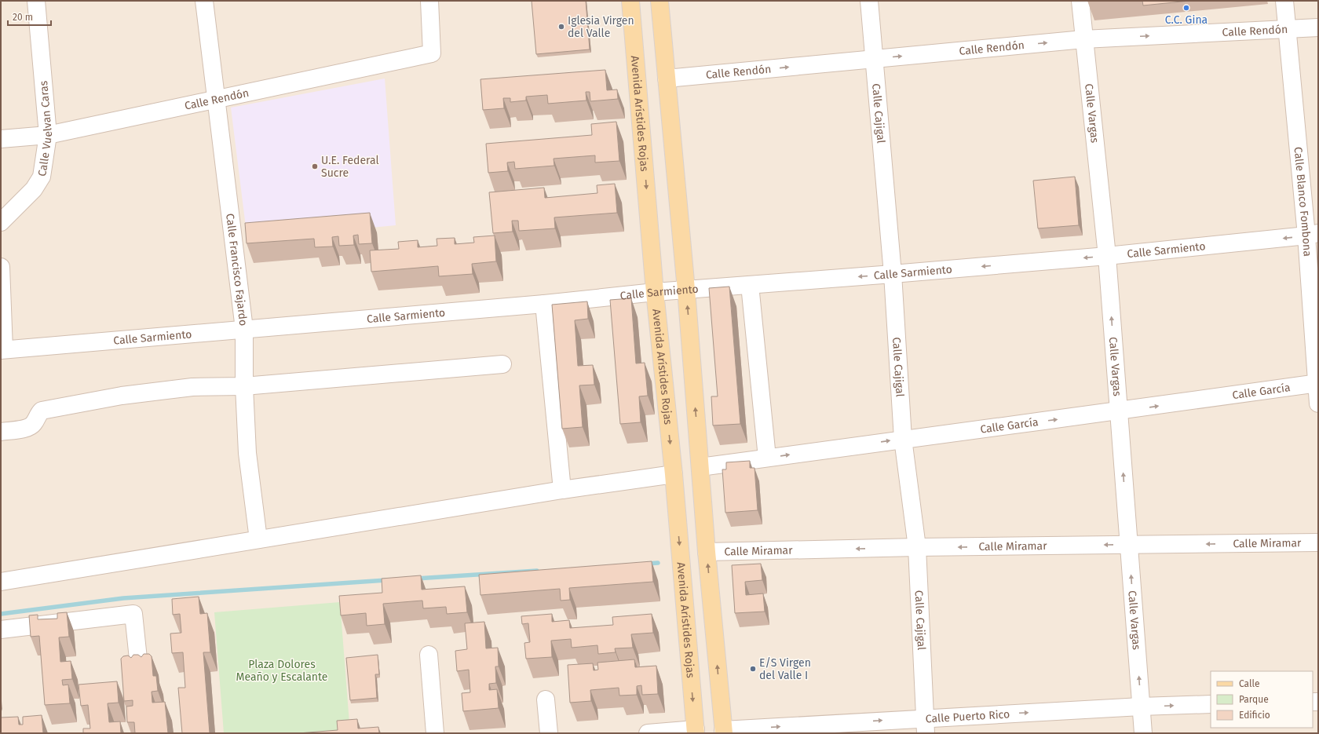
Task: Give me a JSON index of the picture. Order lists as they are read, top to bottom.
{
  "streets": {
    "main road": ["Avenida Arístides Rojas"],
    "street": [
      "Calle Rendón",
      "Calle Cajigal",
      "Calle Vargas",
      "Calle Vuelvan Caras",
      "Calle Blanco Fombona",
      "Calle Sarmiento",
      "Calle Francisco Fajardo",
      "Calle García",
      "Calle Miramar",
      "Calle Puerto Rico"
    ]
  },
  "crossings": [
    ["Calle Rendón", "Calle Cajigal"],
    ["Calle Rendón", "Calle Vargas"],
    ["Calle Rendón", "Calle Vuelvan Caras"],
    ["Calle Rendón", "Calle Blanco Fombona"],
    ["Calle Rendón", "Calle Francisco Fajardo"],
    ["Avenida Arístides Rojas", "Calle Sarmiento"],
    ["Calle Cajigal", "Calle Sarmiento"],
    ["Calle Cajigal", "Calle García"],
    ["Calle Cajigal", "Calle Miramar"],
    ["Calle Cajigal", "Calle Puerto Rico"],
    ["Calle Vargas", "Calle Sarmiento"],
    ["Calle Vargas", "Calle García"],
    ["Calle Vargas", "Calle Miramar"],
    ["Calle Vargas", "Calle Puerto Rico"],
    ["Calle Blanco Fombona", "Calle Sarmiento"],
    ["Calle Blanco Fombona", "Calle García"],
    ["Calle Sarmiento", "Calle Francisco Fajardo"]
  ],
  "one_way": [
    "Calle Rendón",
    "Calle Vargas",
    "Calle Sarmiento",
    "Calle García",
    "Calle Miramar",
    "Calle Puerto Rico"
  ],
  "parks": ["Plaza Dolores Meaño y Escalante"],
  "places": [
    "C.C. Gina",
    "Iglesia Virgen del Valle",
    "U.E. Federal Sucre",
    "E/S Virgen del Valle I"
  ],
  "legend": ["Calle", "Parque", "Edificio"],
  "scale_bar": "20 m"
}
